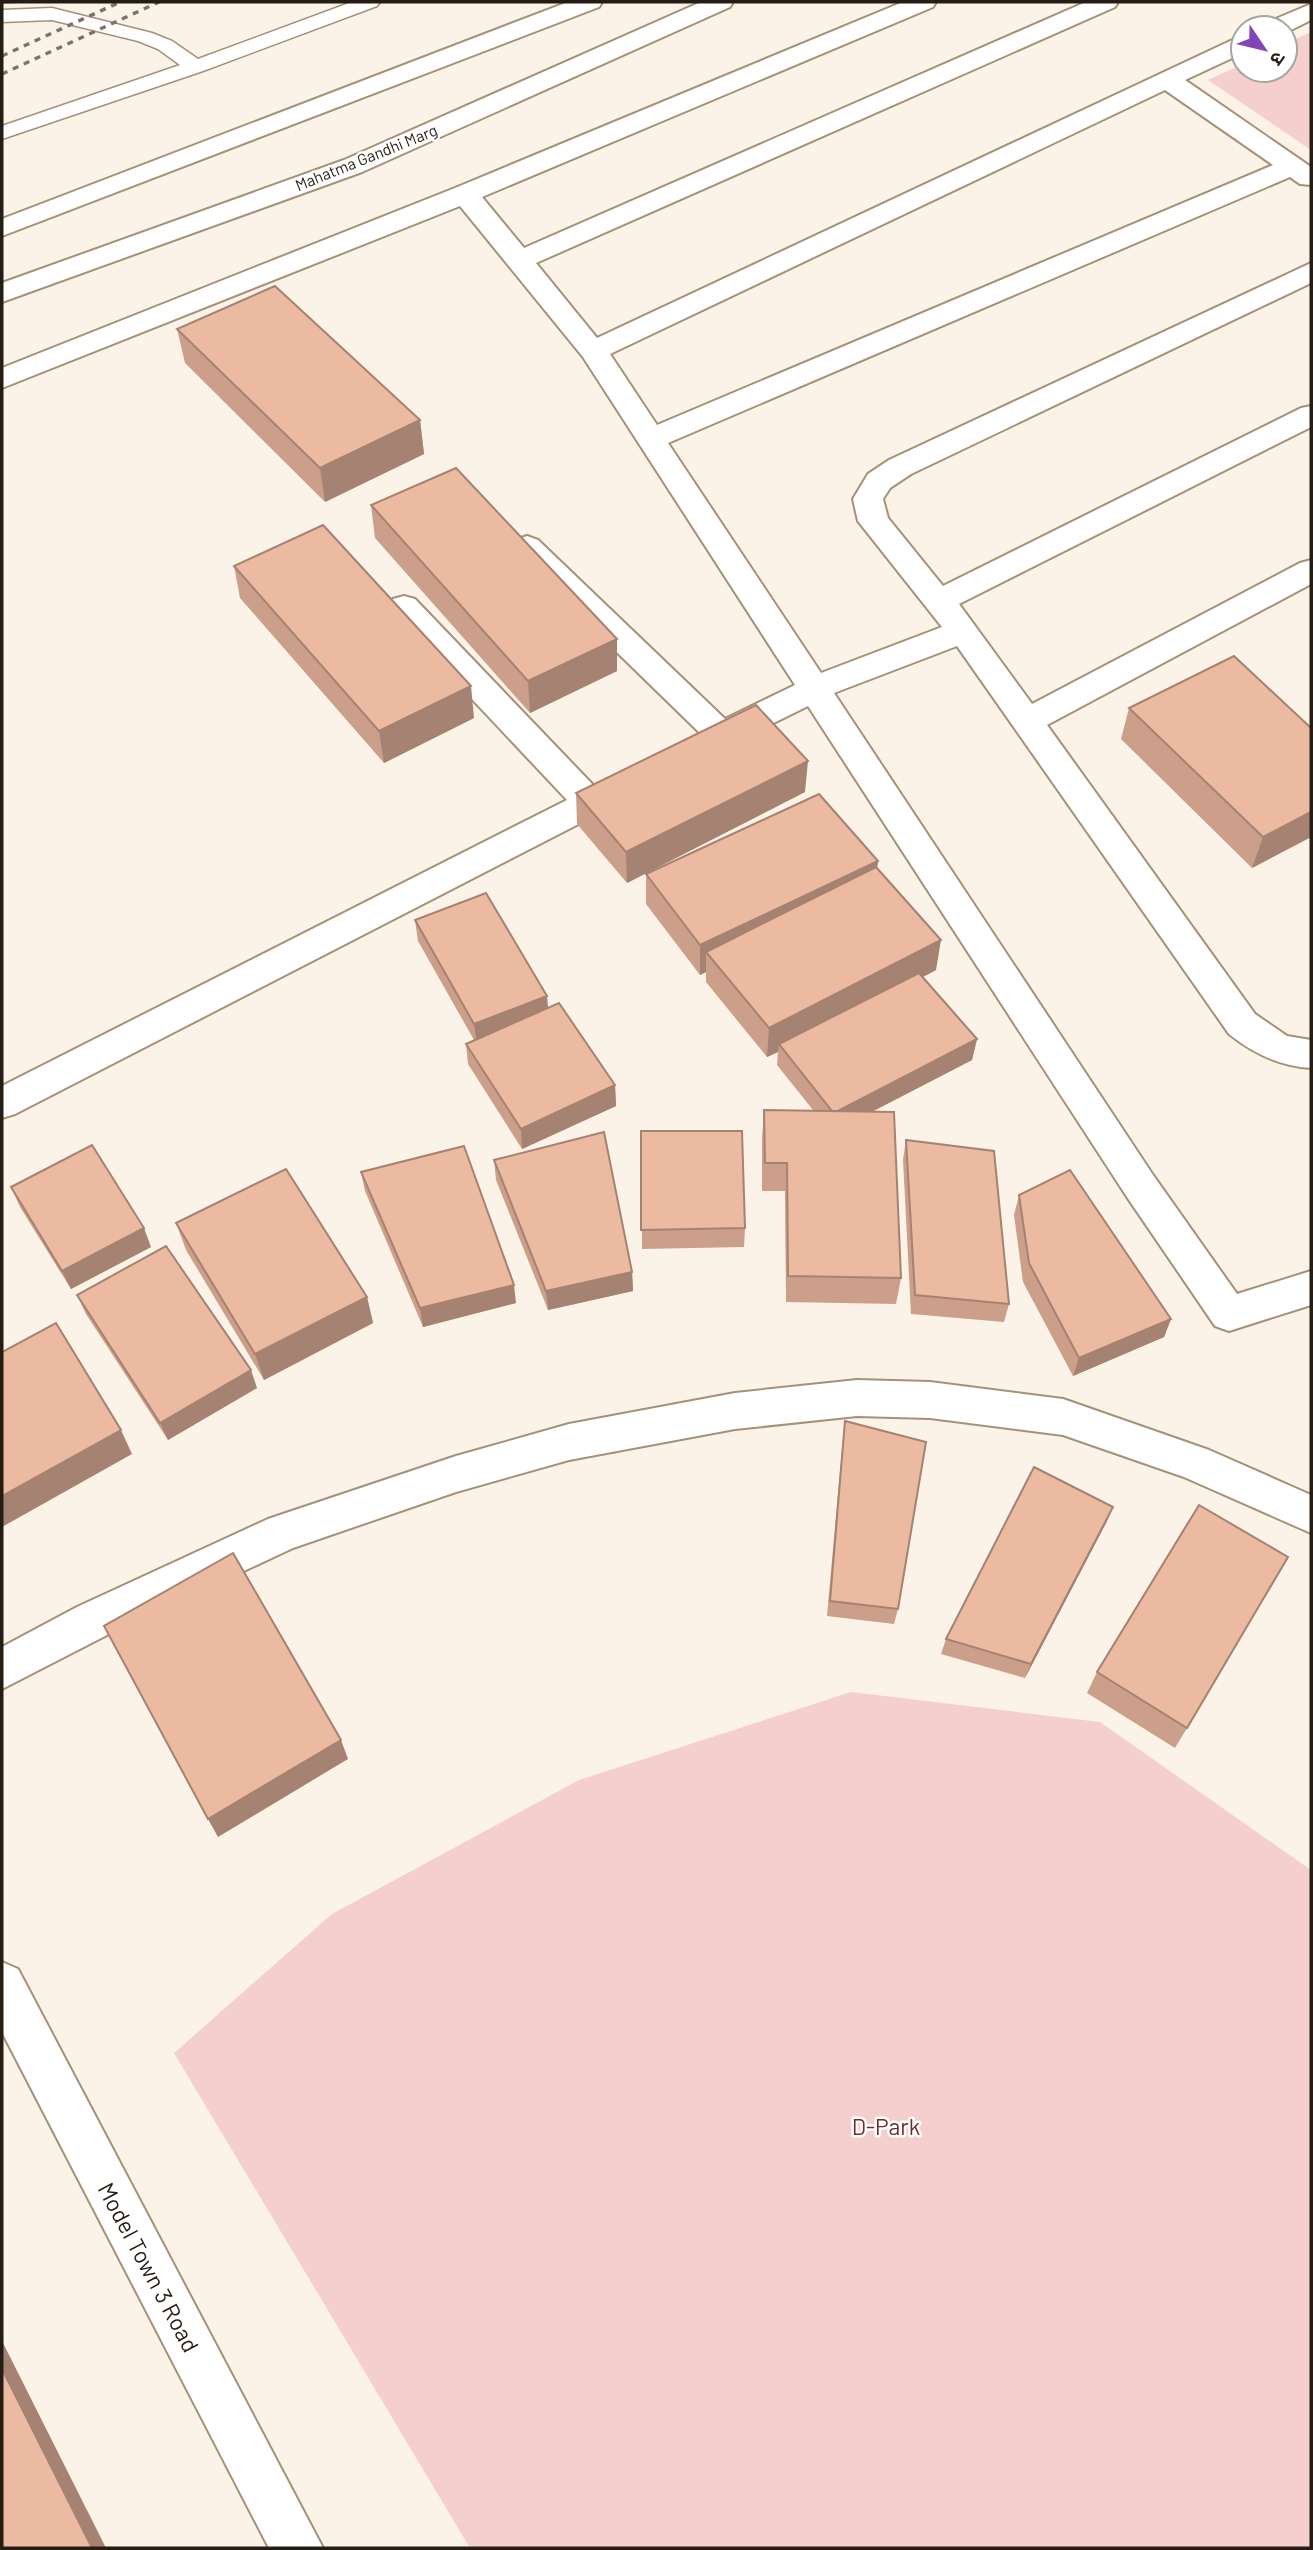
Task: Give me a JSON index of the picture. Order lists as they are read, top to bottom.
{
  "streets": {
    "street": ["Mahatma Gandhi Marg", "Model Town 3 Road"]
  },
  "parks": ["D-Park"],
  "north": "bottom right"
}
